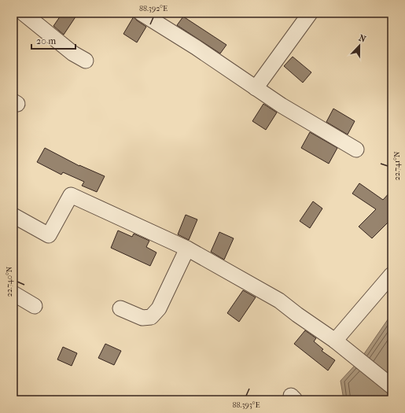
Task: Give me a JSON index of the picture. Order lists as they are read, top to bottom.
{
  "scale_bar": "20 m",
  "north": "top",
  "coordinates": [
    "88.392°E",
    "22.741°N",
    "22.740°N",
    "88.393°E"
  ]
}
